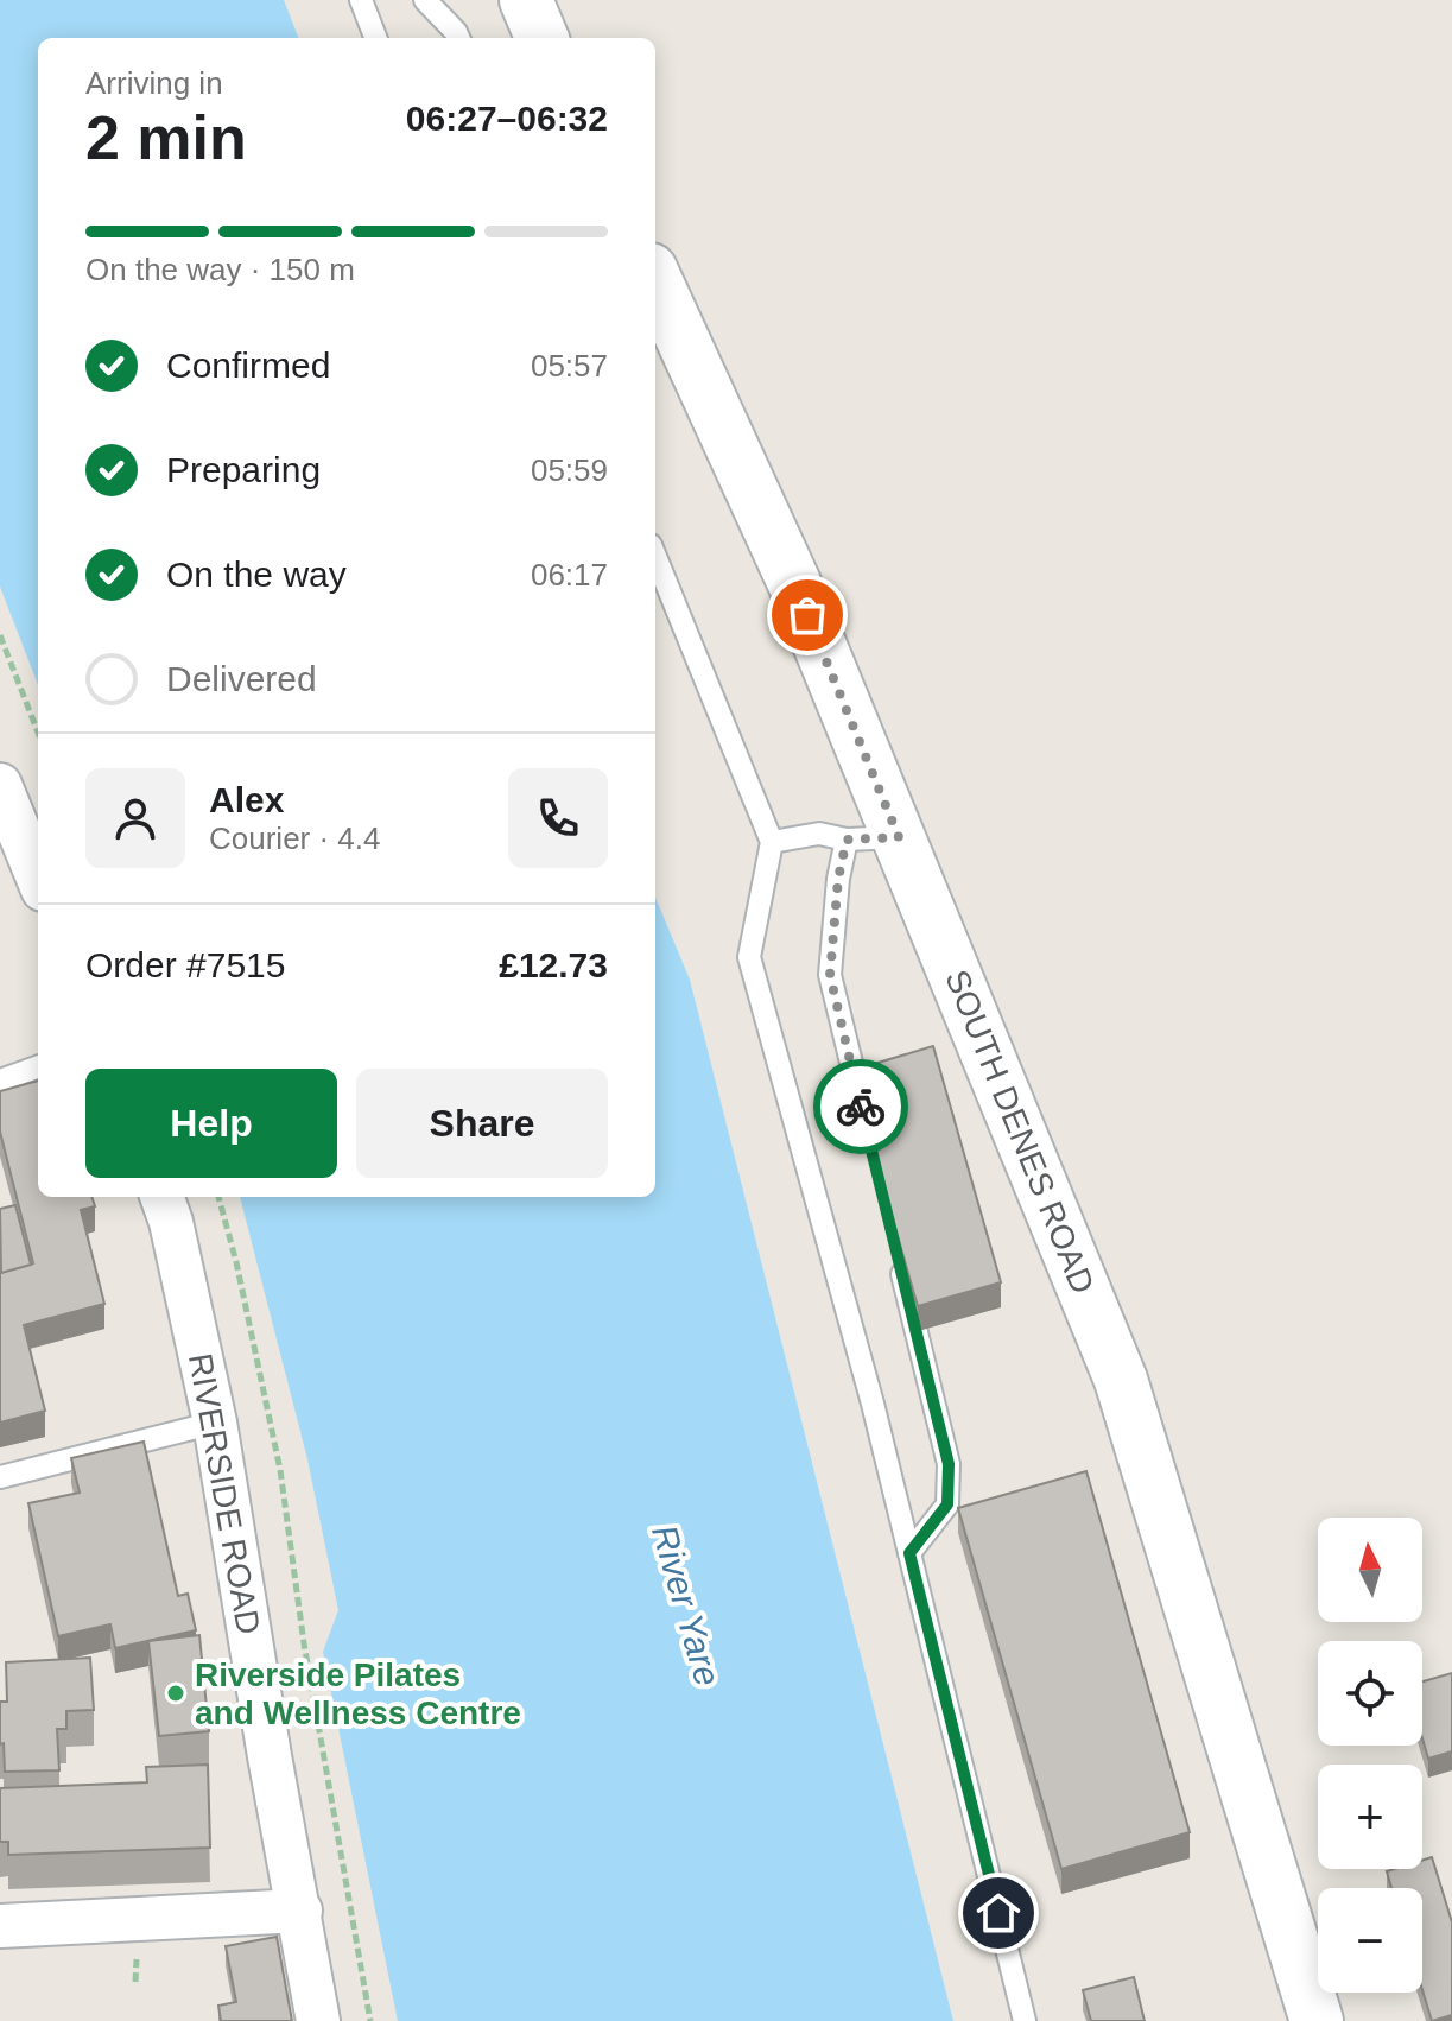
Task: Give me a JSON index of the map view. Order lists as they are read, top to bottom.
{
  "streets": {
    "street": ["SOUTH DENES ROAD", "RIVERSIDE ROAD"]
  },
  "water": ["River Yare"],
  "places": ["Riverside Pilates and Wellness Centre"],
  "north": "top",
  "page": {
    "heading": ["2 min", "Arriving in", "06:27–06:32"],
    "panel": [
      "Alex",
      "Courier · 4.4",
      "Order #7515",
      "£12.73"
    ],
    "bar": "On the way · 150 m",
    "list": [
      ["Confirmed", "05:57"],
      ["Preparing", "05:59"],
      ["On the way", "06:17"],
      "Delivered"
    ],
    "buttons": ["Help", "Share"],
    "map_buttons": ["+", "−"]
  }
}
